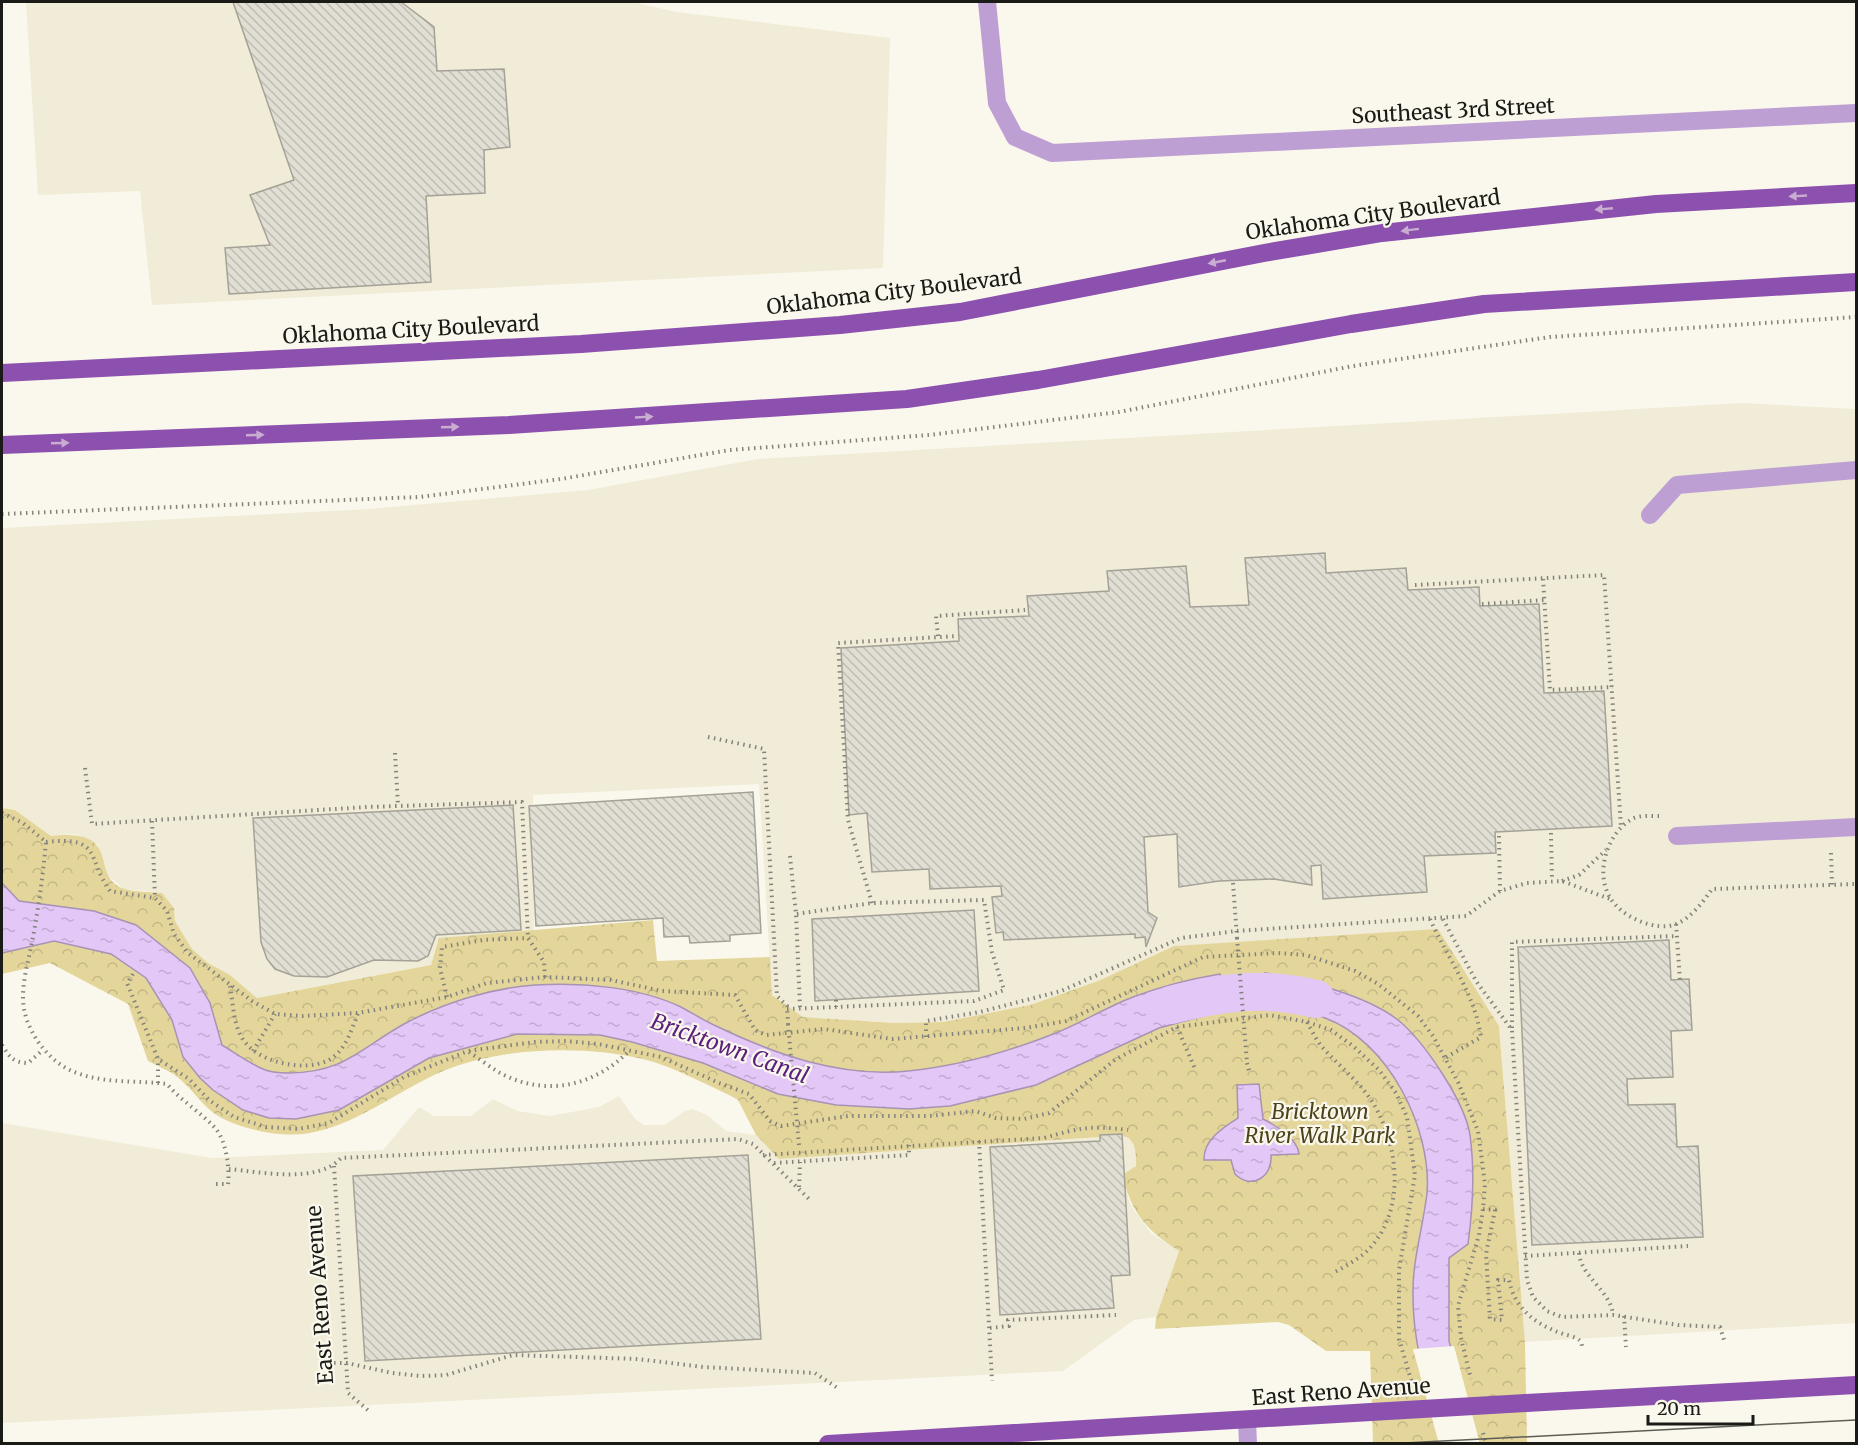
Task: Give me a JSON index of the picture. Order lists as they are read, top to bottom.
{
  "streets": {
    "main road": ["Oklahoma City Boulevard", "East Reno Avenue"],
    "street": ["Southeast 3rd Street"]
  },
  "water": ["Bricktown Canal"],
  "parks": ["Bricktown River Walk Park"],
  "scale_bar": "20 m"
}
